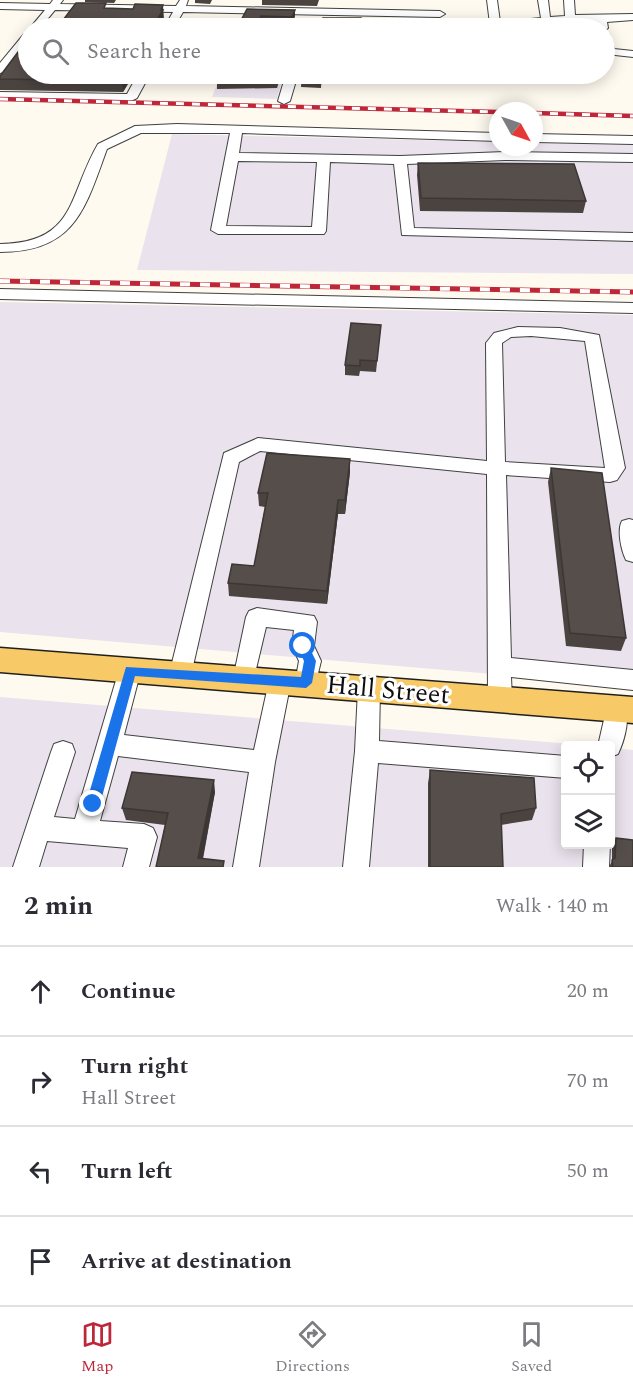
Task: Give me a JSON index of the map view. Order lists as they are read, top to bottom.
{
  "streets": {
    "main road": ["Hall Street"]
  },
  "north": "bottom right",
  "page": {
    "search": "Search here",
    "heading": ["2 min", "Walk · 140 m"],
    "list": [
      ["Continue", "20 m"],
      ["Turn right", "Hall Street", "70 m"],
      ["Turn left", "50 m"],
      "Arrive at destination"
    ],
    "nav": ["Map", "Directions", "Saved"]
  }
}
